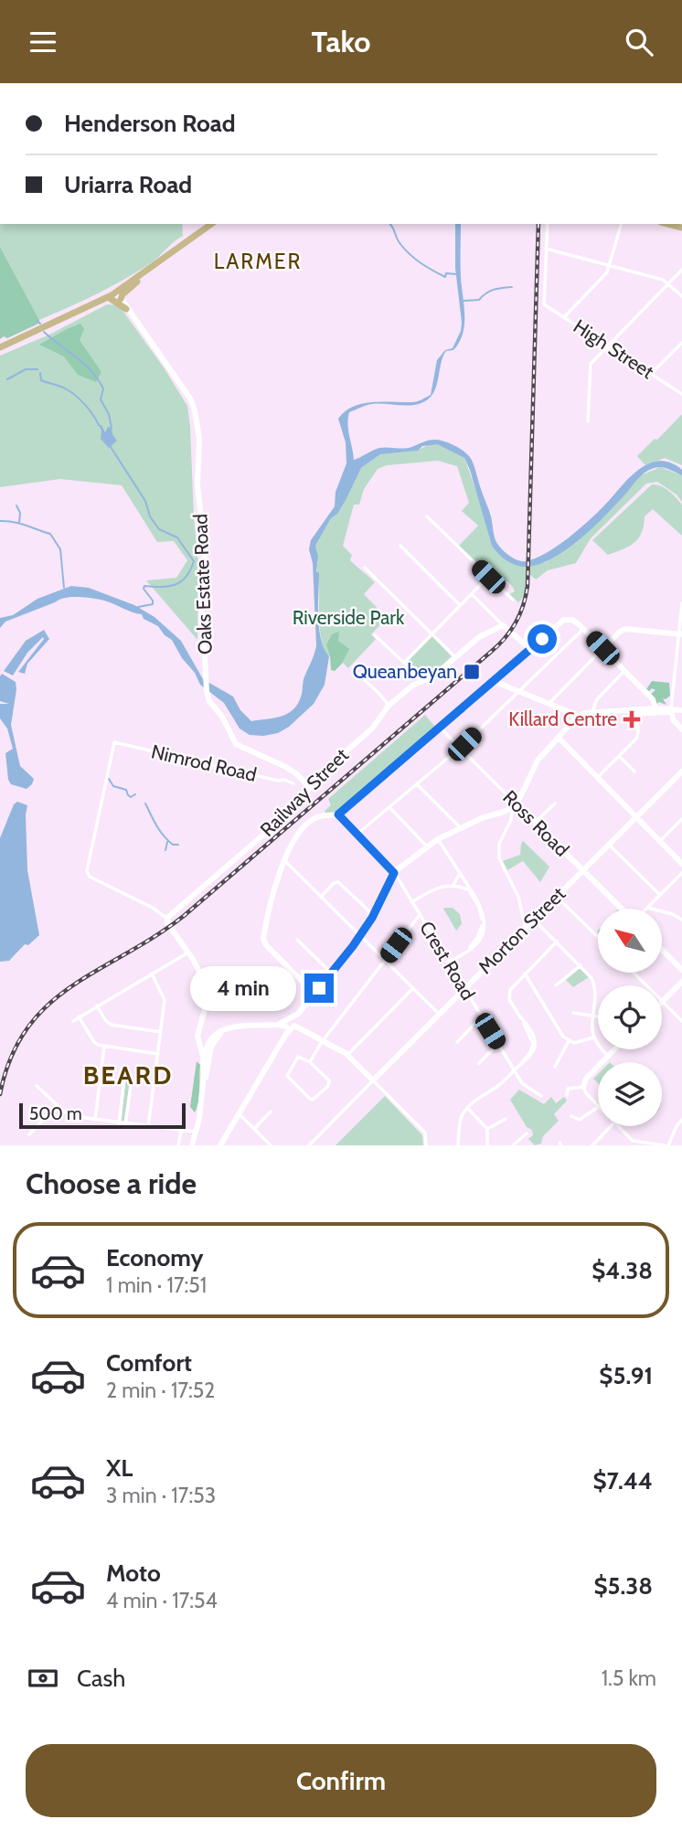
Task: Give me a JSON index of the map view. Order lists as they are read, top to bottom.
{
  "streets": {
    "street": [
      "High Street",
      "Oaks Estate Road",
      "Nimrod Road",
      "Railway Street",
      "Ross Road",
      "Morton Street",
      "Crest Road"
    ]
  },
  "crossings": [
    ["Oaks Estate Road", "Railway Street"],
    ["Nimrod Road", "Railway Street"],
    ["Ross Road", "Morton Street"],
    ["Morton Street", "Crest Road"]
  ],
  "districts": ["LARMER", "BEARD"],
  "parks": ["Riverside Park"],
  "places": {
    "transit": ["Queanbeyan"],
    "health": ["Killard Centre"]
  },
  "scale_bar": "500 m",
  "north": "top left",
  "page": {
    "header": "Tako",
    "banner": ["Henderson Road", "Uriarra Road"],
    "bubble": "4 min",
    "scale": "500 m",
    "heading": "Choose a ride",
    "list": [
      {
        "name": "Economy",
        "note": "1 min · 17:51",
        "value": "$4.38"
      },
      {
        "name": "Comfort",
        "note": "2 min · 17:52",
        "value": "$5.91"
      },
      {
        "name": "XL",
        "note": "3 min · 17:53",
        "value": "$7.44"
      },
      {
        "name": "Moto",
        "note": "4 min · 17:54",
        "value": "$5.38"
      }
    ],
    "pay": ["Cash", "1.5 km"],
    "buttons": "Confirm"
  }
}
